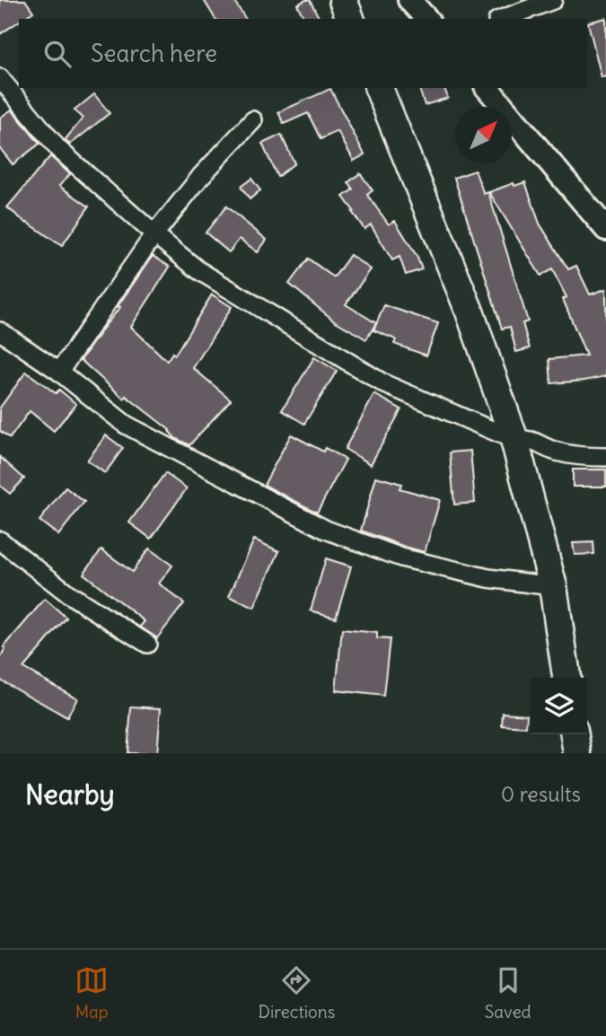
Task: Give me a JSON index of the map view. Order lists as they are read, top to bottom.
{
  "north": "top right",
  "page": {
    "search": "Search here",
    "heading": ["Nearby", "0 results"],
    "nav": ["Map", "Directions", "Saved"]
  }
}
